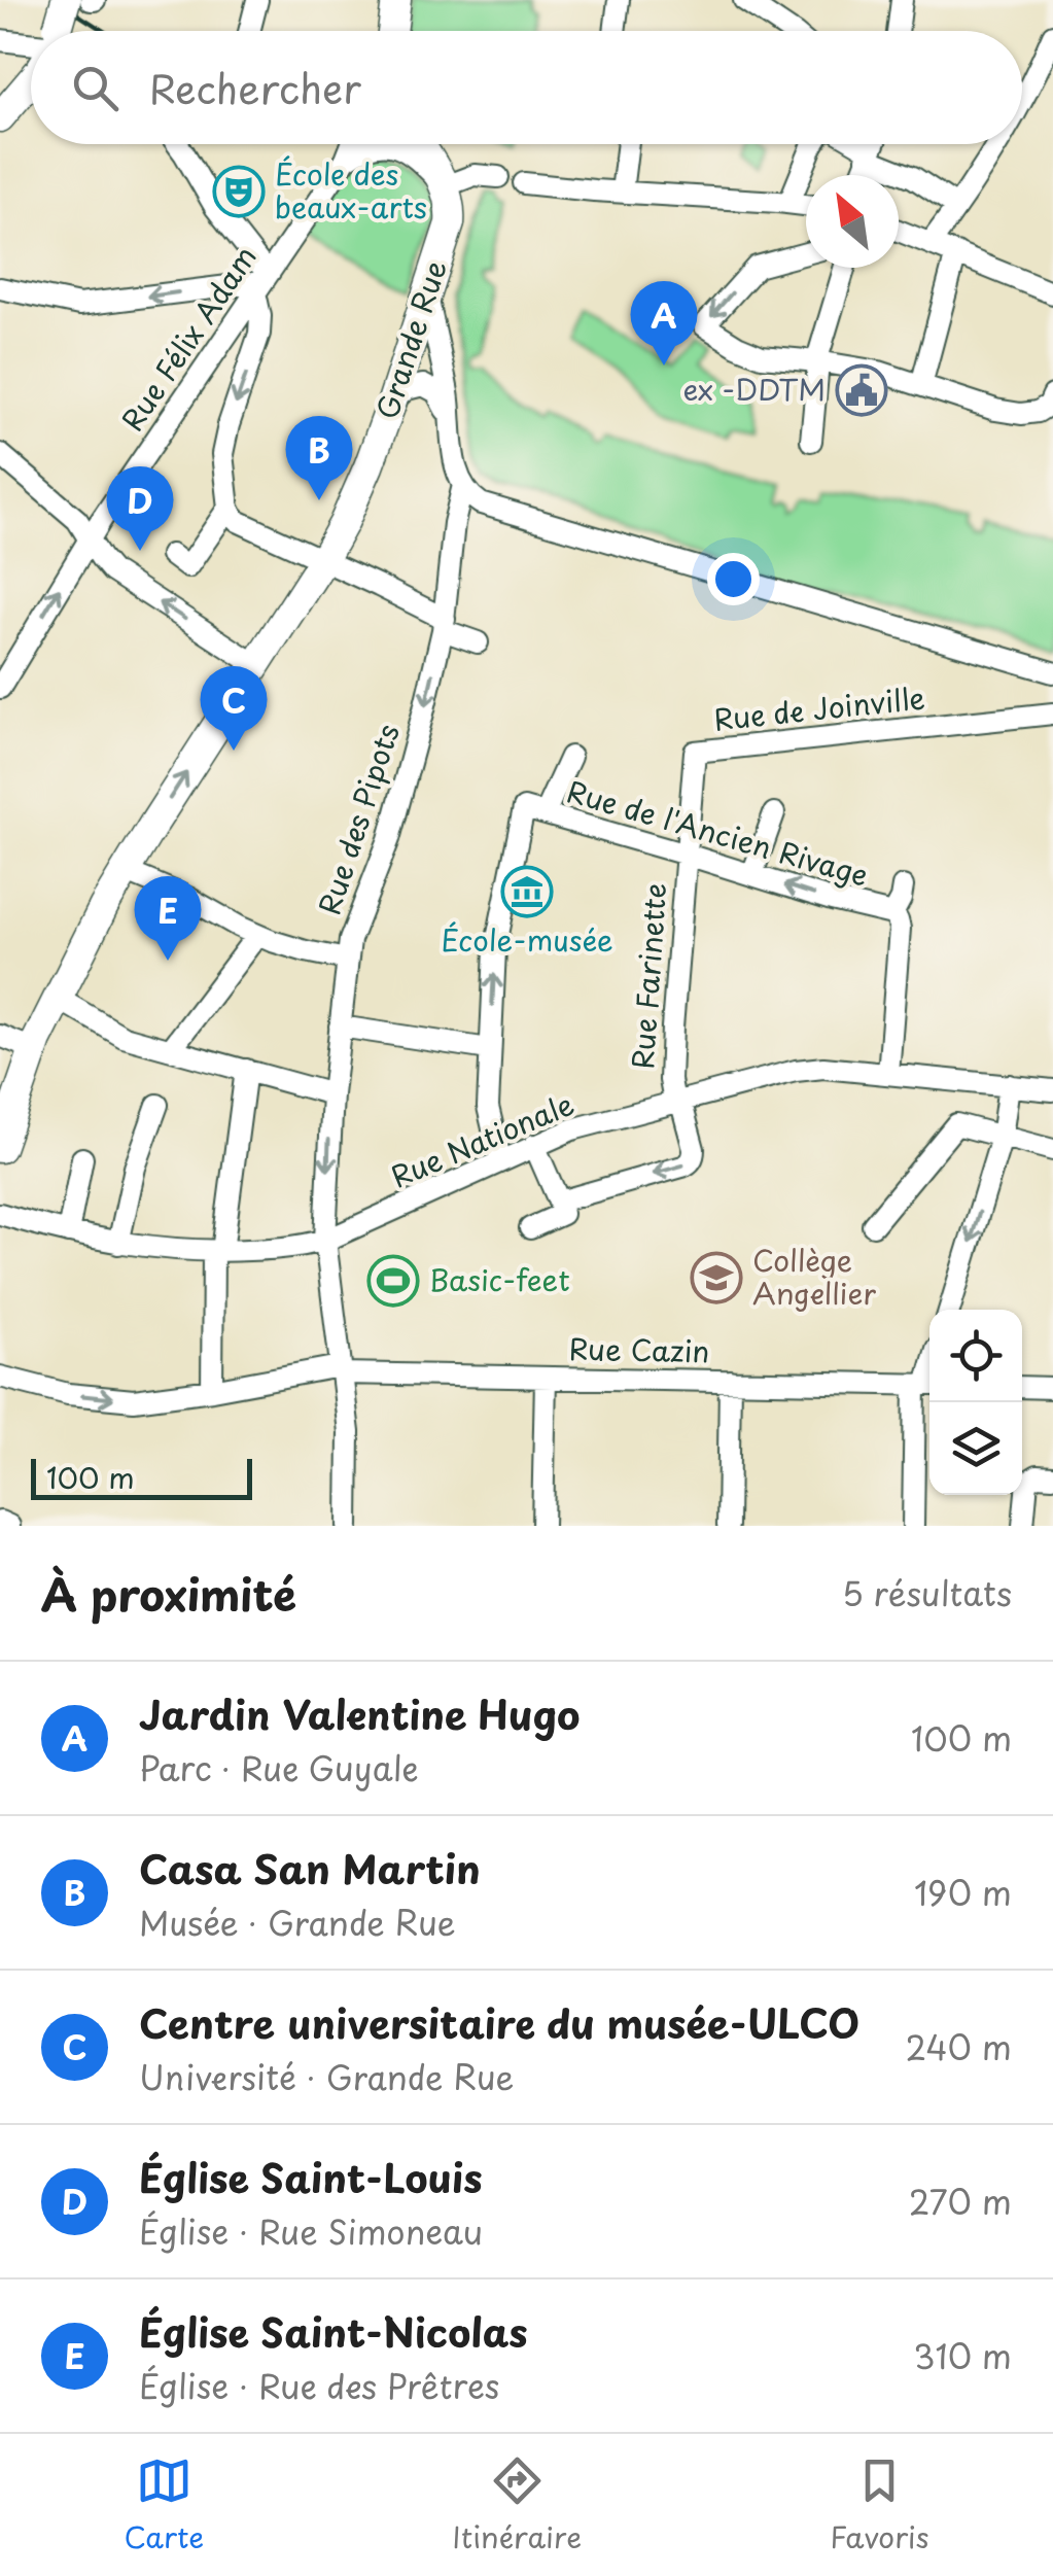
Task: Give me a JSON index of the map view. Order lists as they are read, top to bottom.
{
  "streets": {
    "main road": ["Grande Rue"],
    "street": [
      "Rue Félix Adam",
      "Rue de Joinville",
      "Rue des Pipots",
      "Rue de l'Ancien Rivage",
      "Rue Farinette",
      "Rue Nationale",
      "Rue Cazin"
    ]
  },
  "crossings": [
    ["Grande Rue", "Rue des Pipots"],
    ["Rue de Joinville", "Rue de l'Ancien Rivage"],
    ["Rue de Joinville", "Rue Farinette"],
    ["Rue des Pipots", "Rue Nationale"],
    ["Rue des Pipots", "Rue Cazin"],
    ["Rue de l'Ancien Rivage", "Rue Farinette"],
    ["Rue Farinette", "Rue Nationale"]
  ],
  "one_way": ["Rue de l'Ancien Rivage"],
  "places": {
    "theatre": ["École des beaux-arts"],
    "public building": ["ex -DDTM"],
    "museum": ["École-musée"],
    "school or university": ["Collège Angellier"],
    "sports": ["Basic-feet"]
  },
  "scale_bar": "100 m",
  "north": "top left",
  "page": {
    "search": "Rechercher",
    "pins": [
      "A",
      "B",
      "D",
      "C",
      "E"
    ],
    "scale": "100 m",
    "heading": ["À proximité", "5 résultats"],
    "list": [
      {
        "mark": "A",
        "name": "Jardin Valentine Hugo",
        "note": "Parc · Rue Guyale",
        "value": "100 m"
      },
      {
        "mark": "B",
        "name": "Casa San Martin",
        "note": "Musée · Grande Rue",
        "value": "190 m"
      },
      {
        "mark": "C",
        "name": "Centre universitaire du musée-ULCO",
        "note": "Université · Grande Rue",
        "value": "240 m"
      },
      {
        "mark": "D",
        "name": "Église Saint-Louis",
        "note": "Église · Rue Simoneau",
        "value": "270 m"
      },
      {
        "mark": "E",
        "name": "Église Saint-Nicolas",
        "note": "Église · Rue des Prêtres",
        "value": "310 m"
      }
    ],
    "nav": ["Carte", "Itinéraire", "Favoris"]
  }
}
